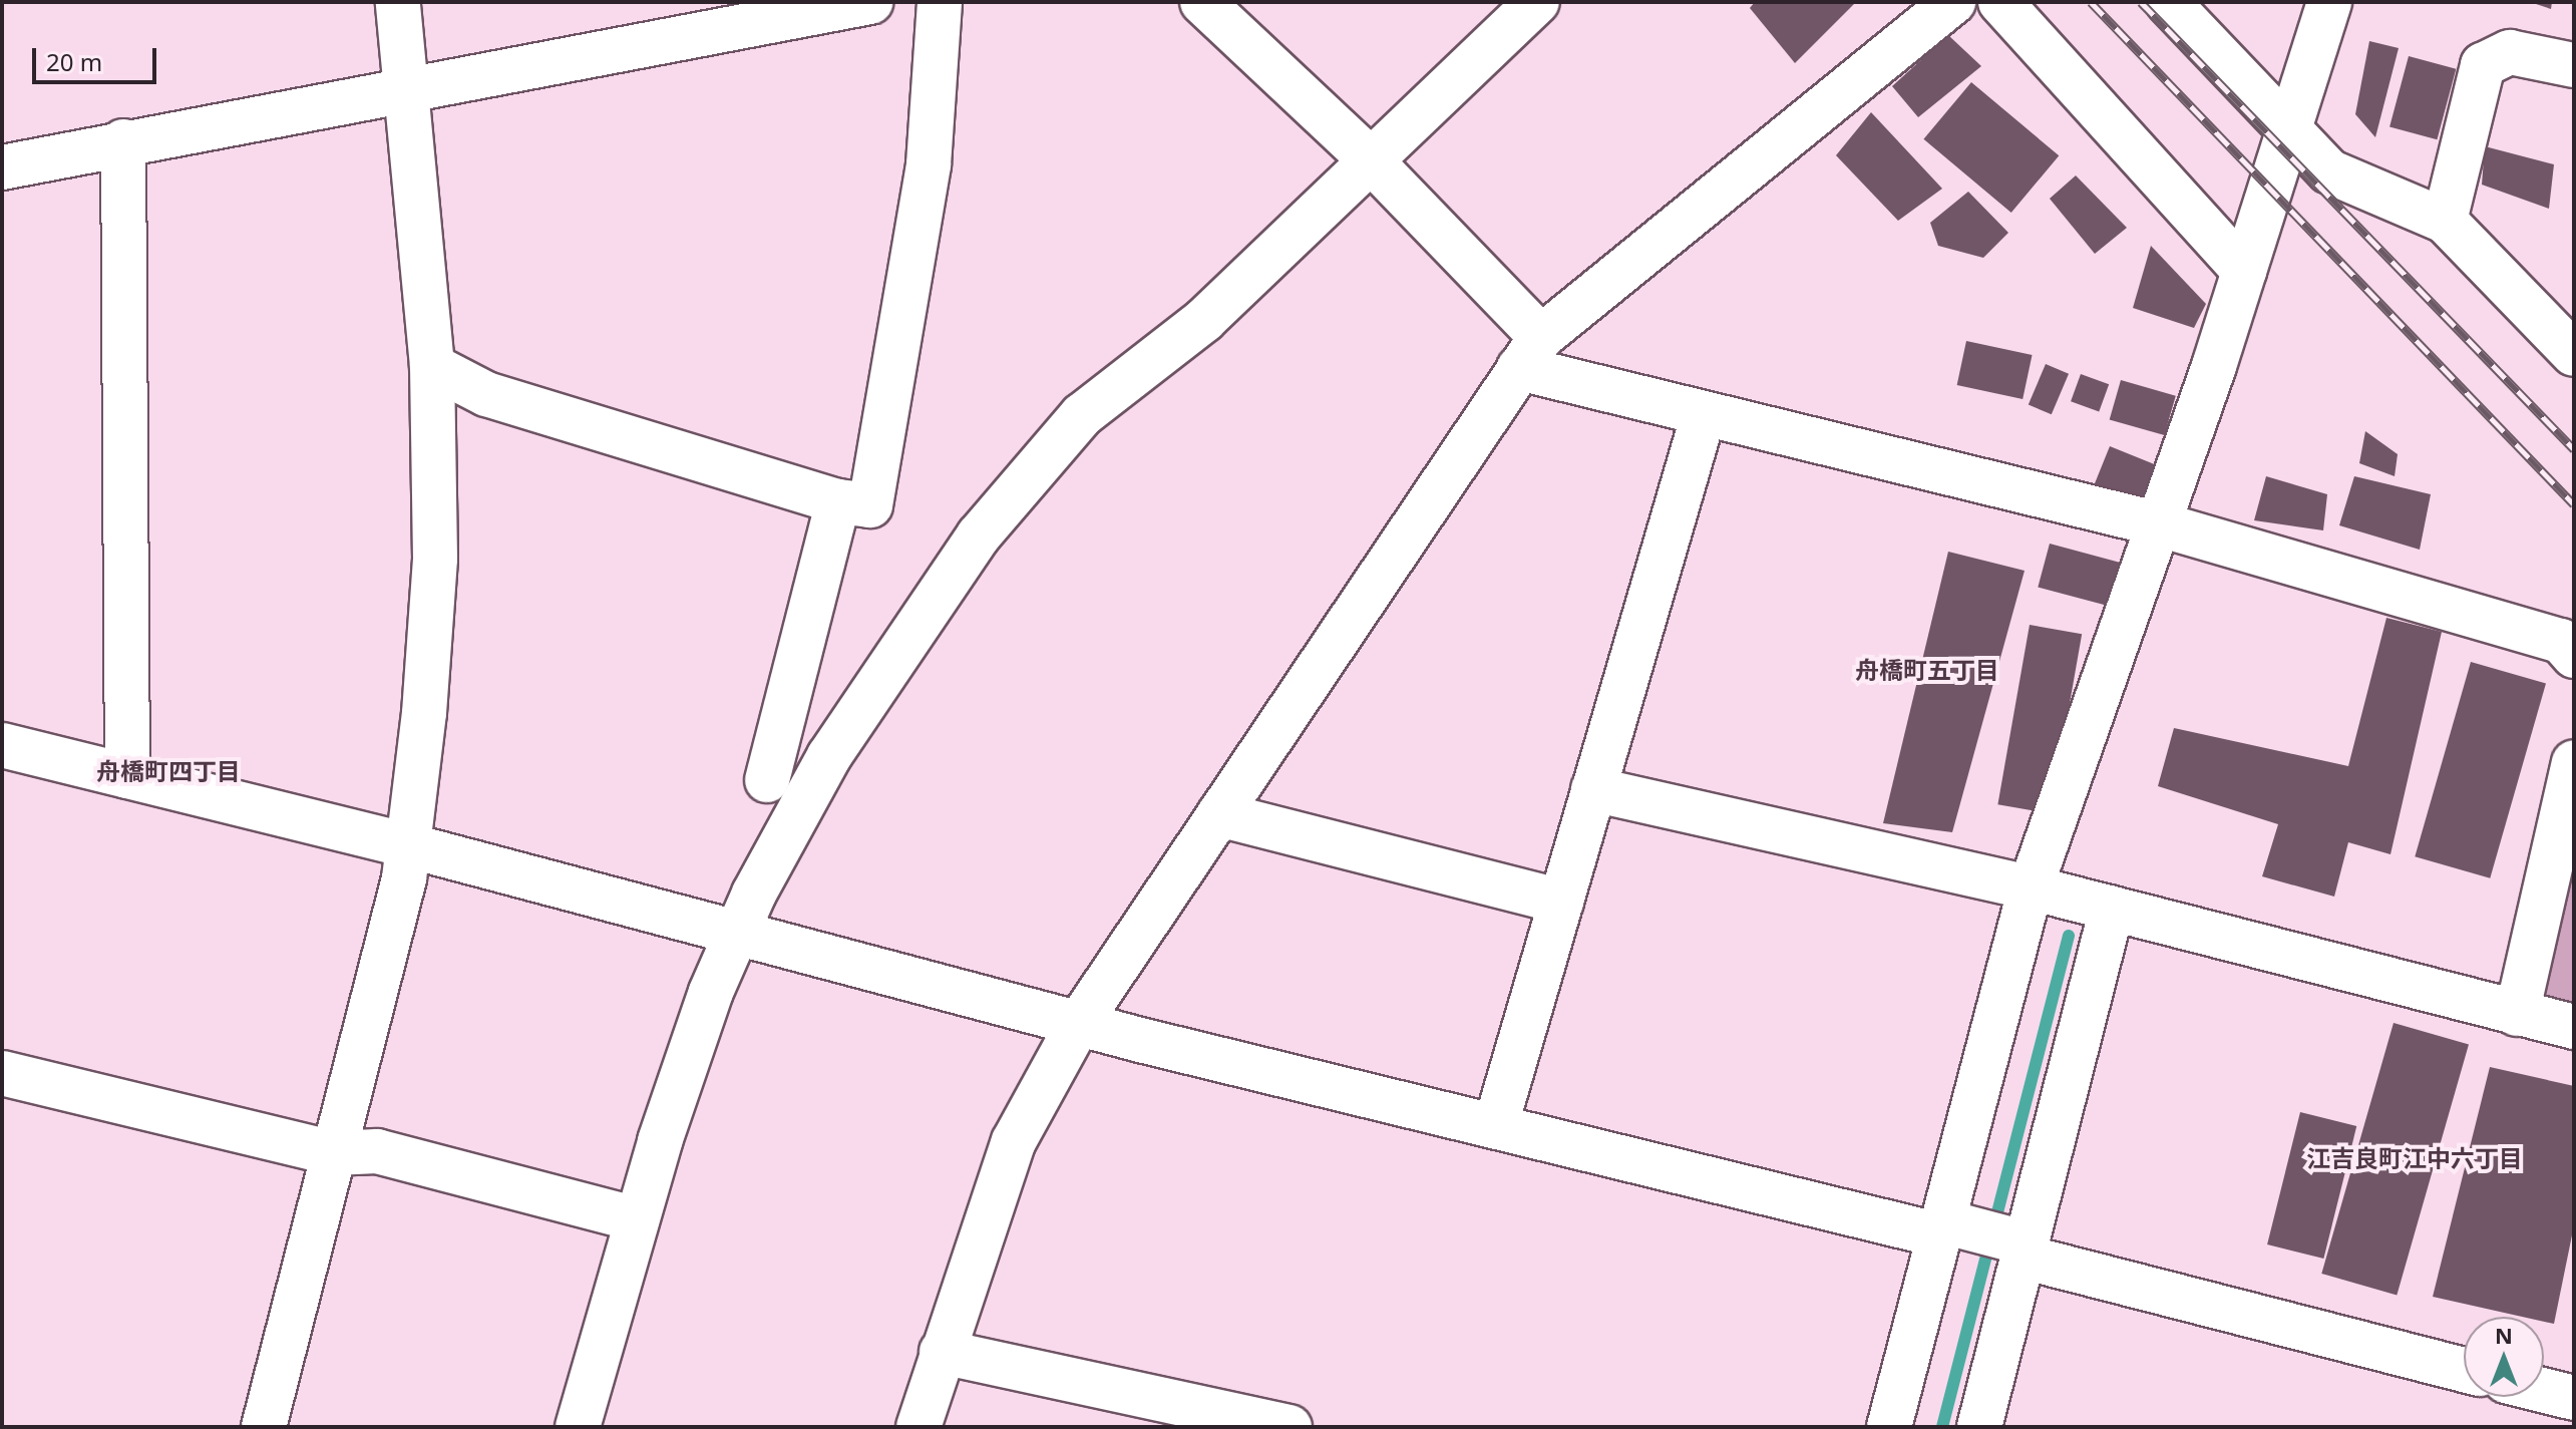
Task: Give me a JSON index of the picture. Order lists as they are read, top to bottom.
{
  "districts": ["舟橋町五丁目", "舟橋町四丁目", "江吉良町江中六丁目"],
  "scale_bar": "20 m",
  "north": "top"
}
